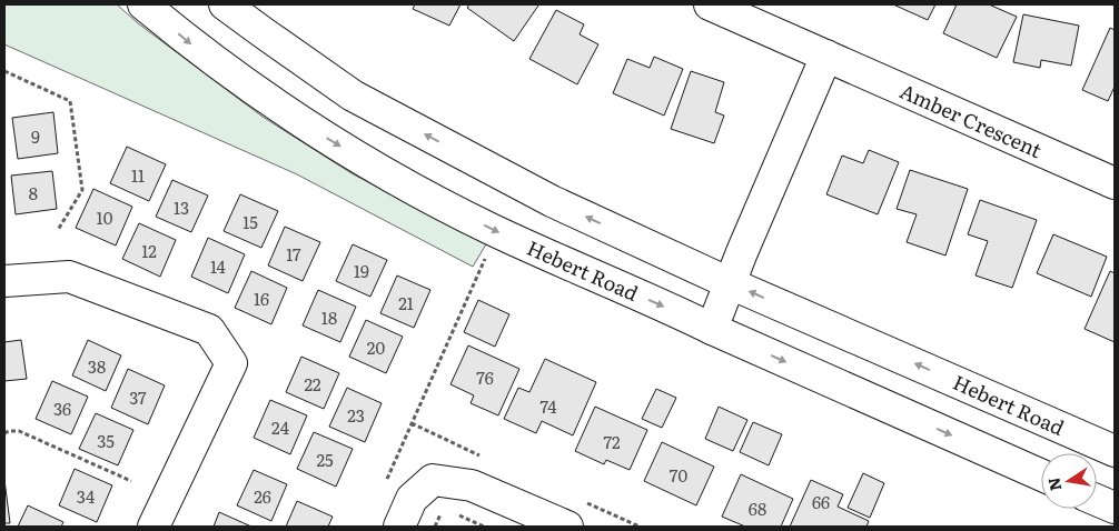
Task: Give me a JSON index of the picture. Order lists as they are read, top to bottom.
{
  "streets": {
    "main road": ["Amber Crescent", "Hebert Road"]
  },
  "house_numbers": [
    "9",
    "11",
    "8",
    "13",
    "10",
    "15",
    "12",
    "17",
    "14",
    "19",
    "16",
    "21",
    "18",
    "20",
    "38",
    "76",
    "22",
    "37",
    "74",
    "36",
    "23",
    "24",
    "35",
    "72",
    "25",
    "70",
    "34",
    "26",
    "66",
    "68"
  ],
  "north": "left"
}
